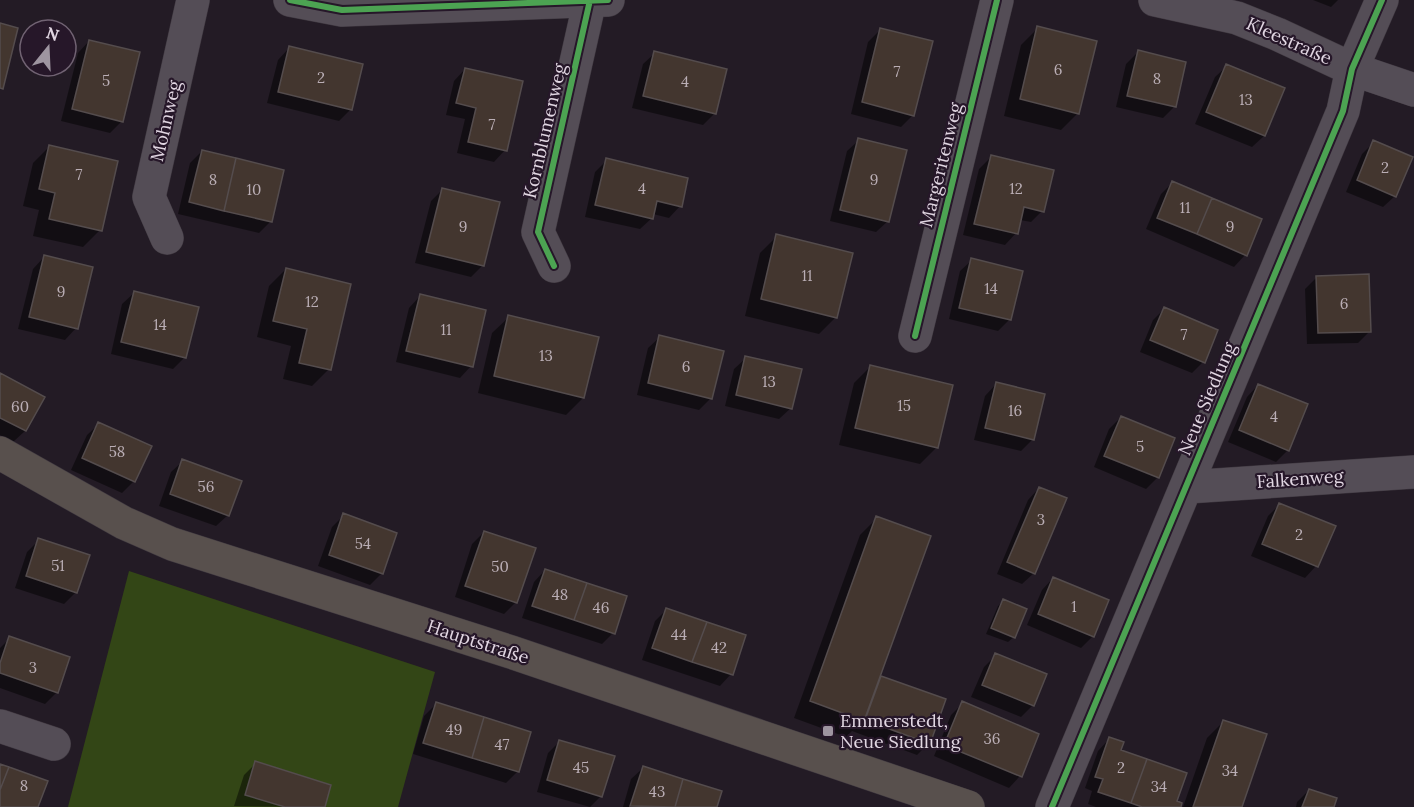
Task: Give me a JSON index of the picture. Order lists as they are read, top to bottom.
{
  "streets": {
    "main road": ["Hauptstraße"],
    "street": [
      "Kleestraße",
      "Mohnweg",
      "Kornblumenweg",
      "Margeritenweg",
      "Neue Siedlung",
      "Falkenweg"
    ]
  },
  "crossings": [
    ["Kleestraße", "Neue Siedlung"],
    ["Neue Siedlung", "Falkenweg"]
  ],
  "places": {
    "transit": ["Emmerstedt, Neue Siedlung"]
  },
  "house_numbers": [
    "6",
    "7",
    "2",
    "8",
    "5",
    "4",
    "13",
    "7",
    "2",
    "7",
    "8",
    "9",
    "4",
    "12",
    "10",
    "11",
    "9",
    "9",
    "11",
    "14",
    "9",
    "12",
    "6",
    "14",
    "11",
    "7",
    "13",
    "6",
    "13",
    "15",
    "60",
    "16",
    "4",
    "5",
    "58",
    "56",
    "3",
    "2",
    "54",
    "51",
    "50",
    "48",
    "1",
    "46",
    "44",
    "42",
    "3",
    "49",
    "36",
    "47",
    "45",
    "2",
    "34",
    "8",
    "34",
    "43"
  ],
  "north": "top"
}
